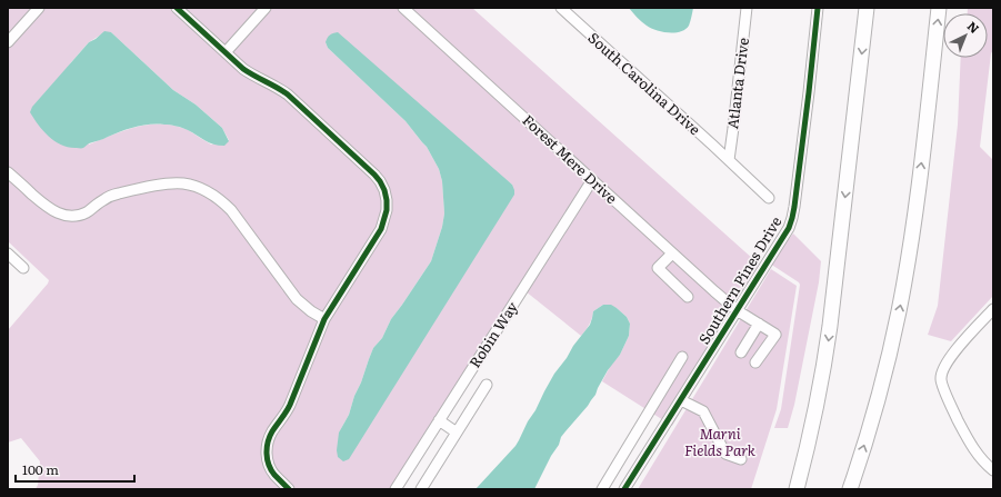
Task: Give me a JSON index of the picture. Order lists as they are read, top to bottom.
{
  "streets": {
    "street": [
      "South Carolina Drive",
      "Atlanta Drive",
      "Forest Mere Drive",
      "Southern Pines Drive",
      "Robin Way"
    ]
  },
  "crossings": [
    ["South Carolina Drive", "Atlanta Drive"],
    ["South Carolina Drive", "Southern Pines Drive"],
    ["Atlanta Drive", "Southern Pines Drive"],
    ["Forest Mere Drive", "Southern Pines Drive"],
    ["Forest Mere Drive", "Robin Way"]
  ],
  "parks": ["Marni Fields Park"],
  "scale_bar": "100 m",
  "north": "top right"
}
